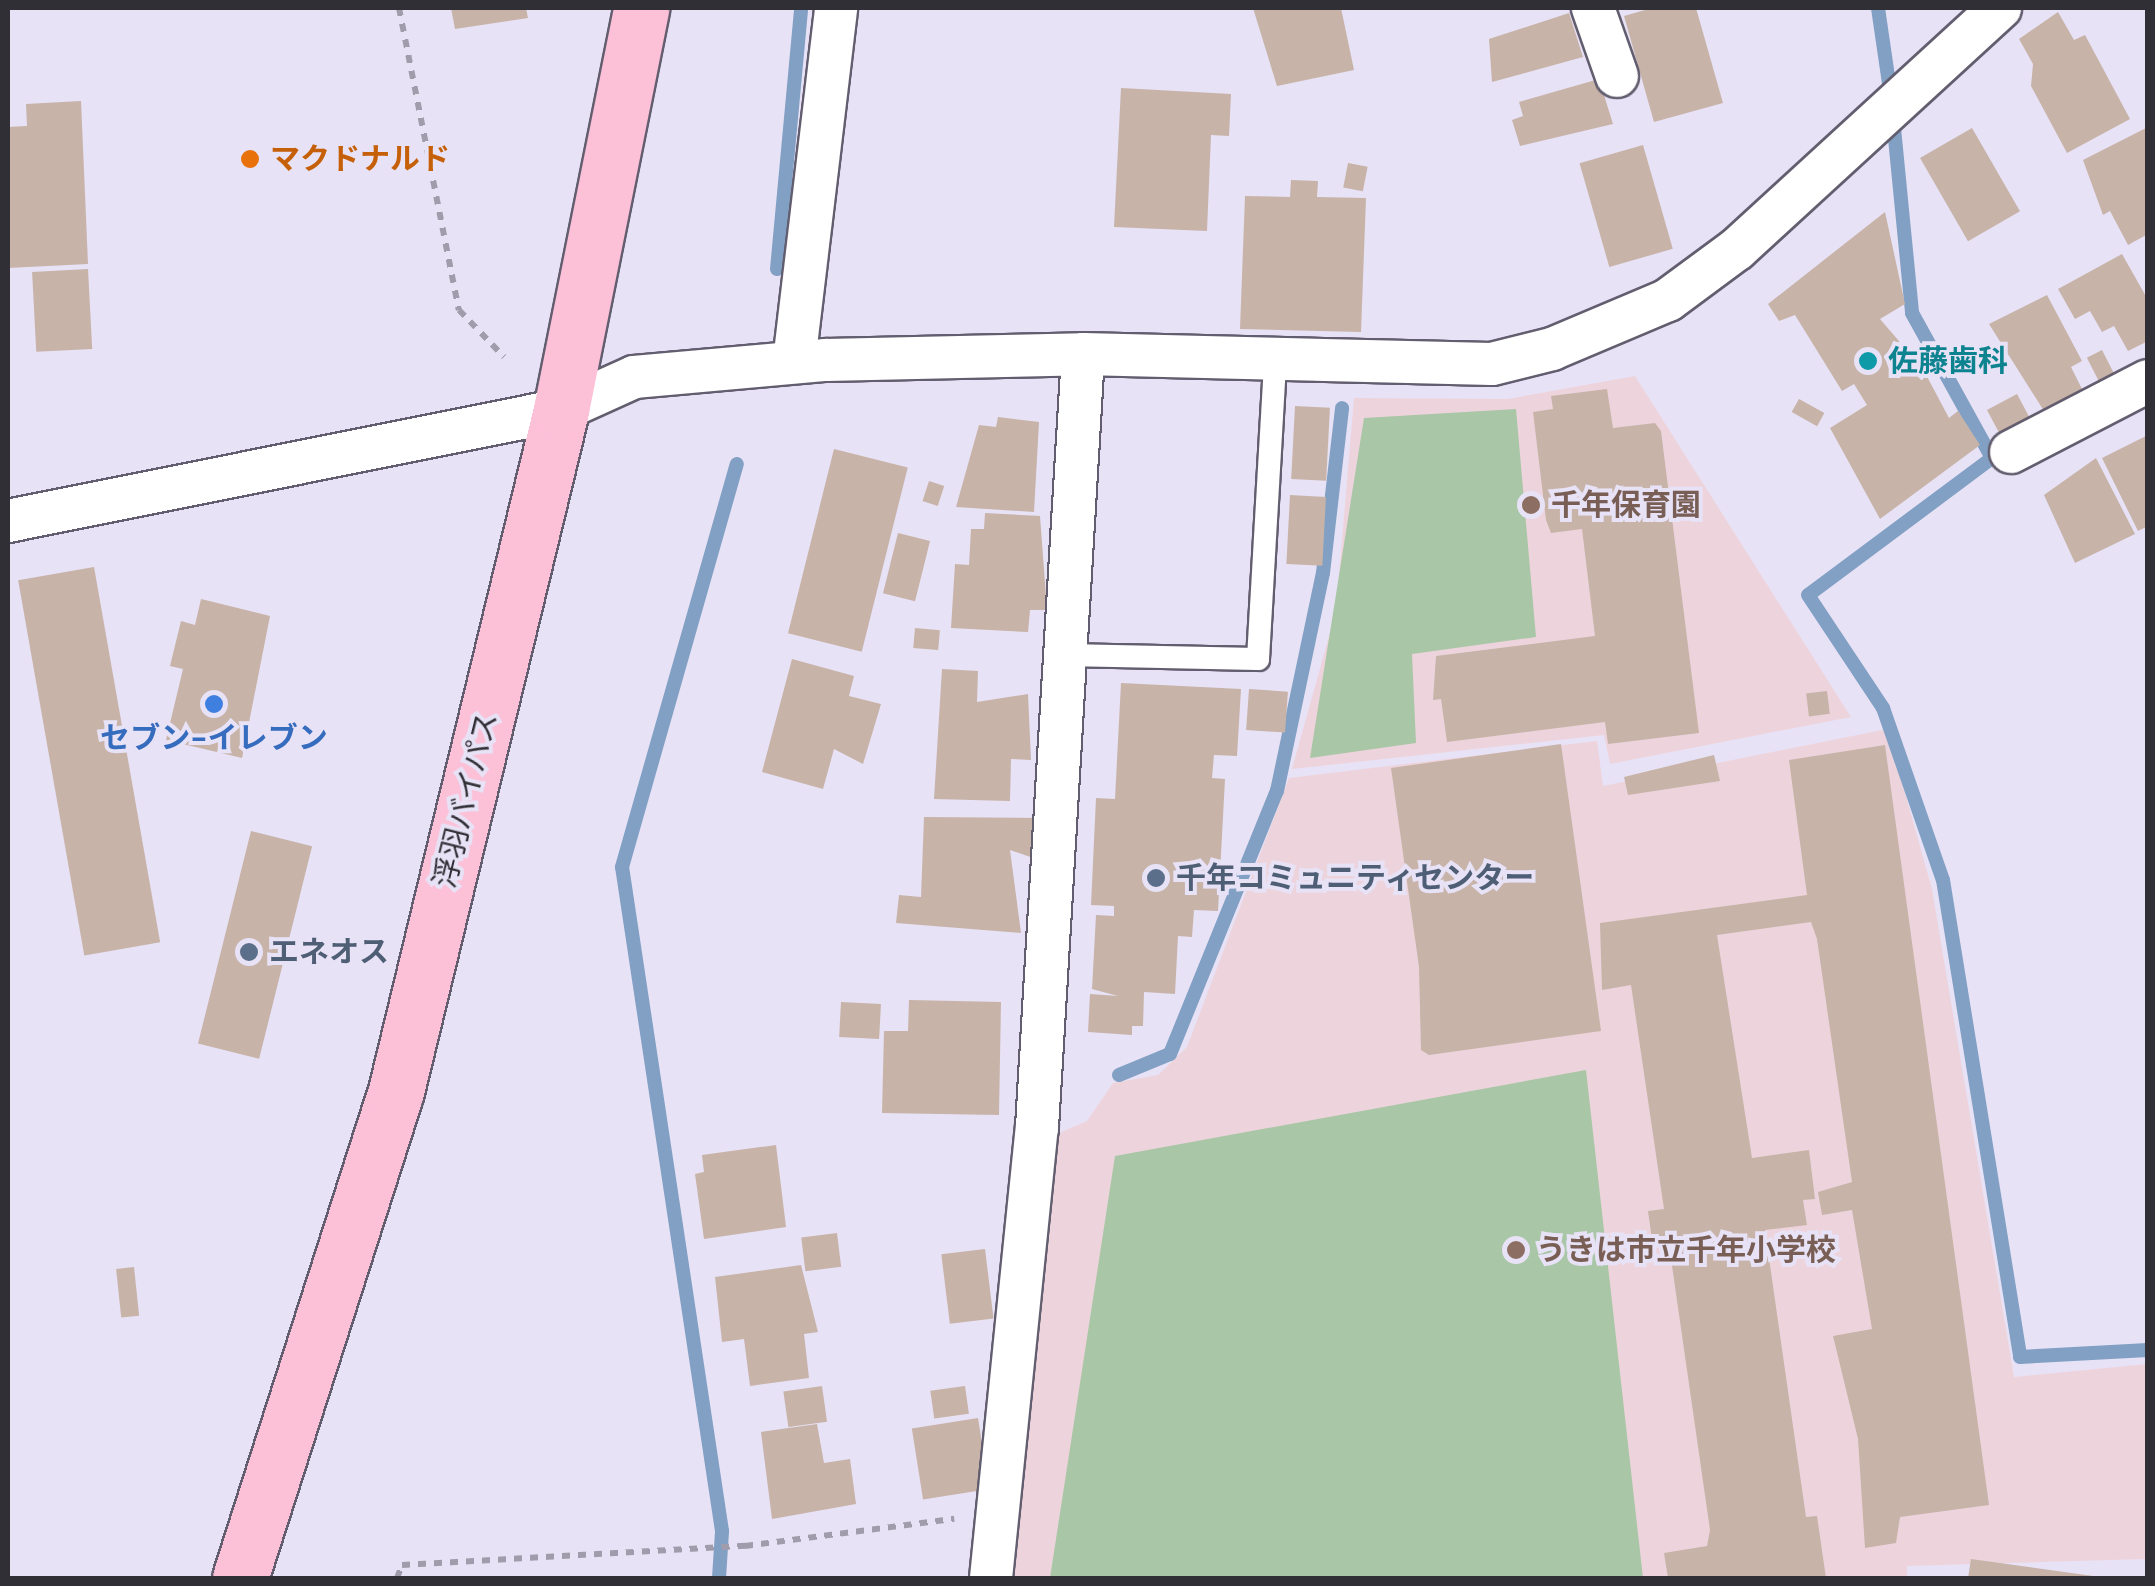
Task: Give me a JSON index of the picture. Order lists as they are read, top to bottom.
{
  "streets": {
    "highway": ["浮羽バイパス"]
  },
  "places": [
    "マクドナルド",
    "佐藤歯科",
    "千年保育園",
    "セブン-イレブン",
    "千年コミュニティセンター",
    "エネオス",
    "うきは市立千年小学校"
  ]
}
